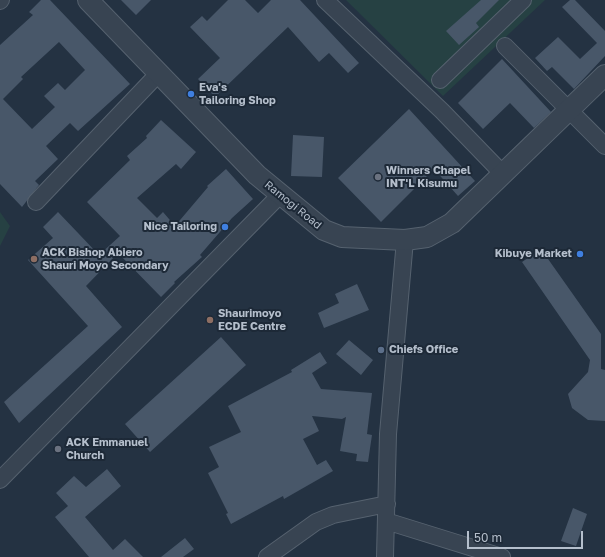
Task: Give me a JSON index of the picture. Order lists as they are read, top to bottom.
{
  "streets": {
    "street": ["Ramogi Road"]
  },
  "places": [
    "Eva's Tailoring Shop",
    "Winners Chapel INT'L Kisumu",
    "Nice Tailoring",
    "Kibuye Market",
    "ACK Bishop Abiero Shauri Moyo Secondary",
    "Shaurimoyo ECDE Centre",
    "Chiefs Office",
    "ACK Emmanuel Church"
  ],
  "scale_bar": "50 m"
}
